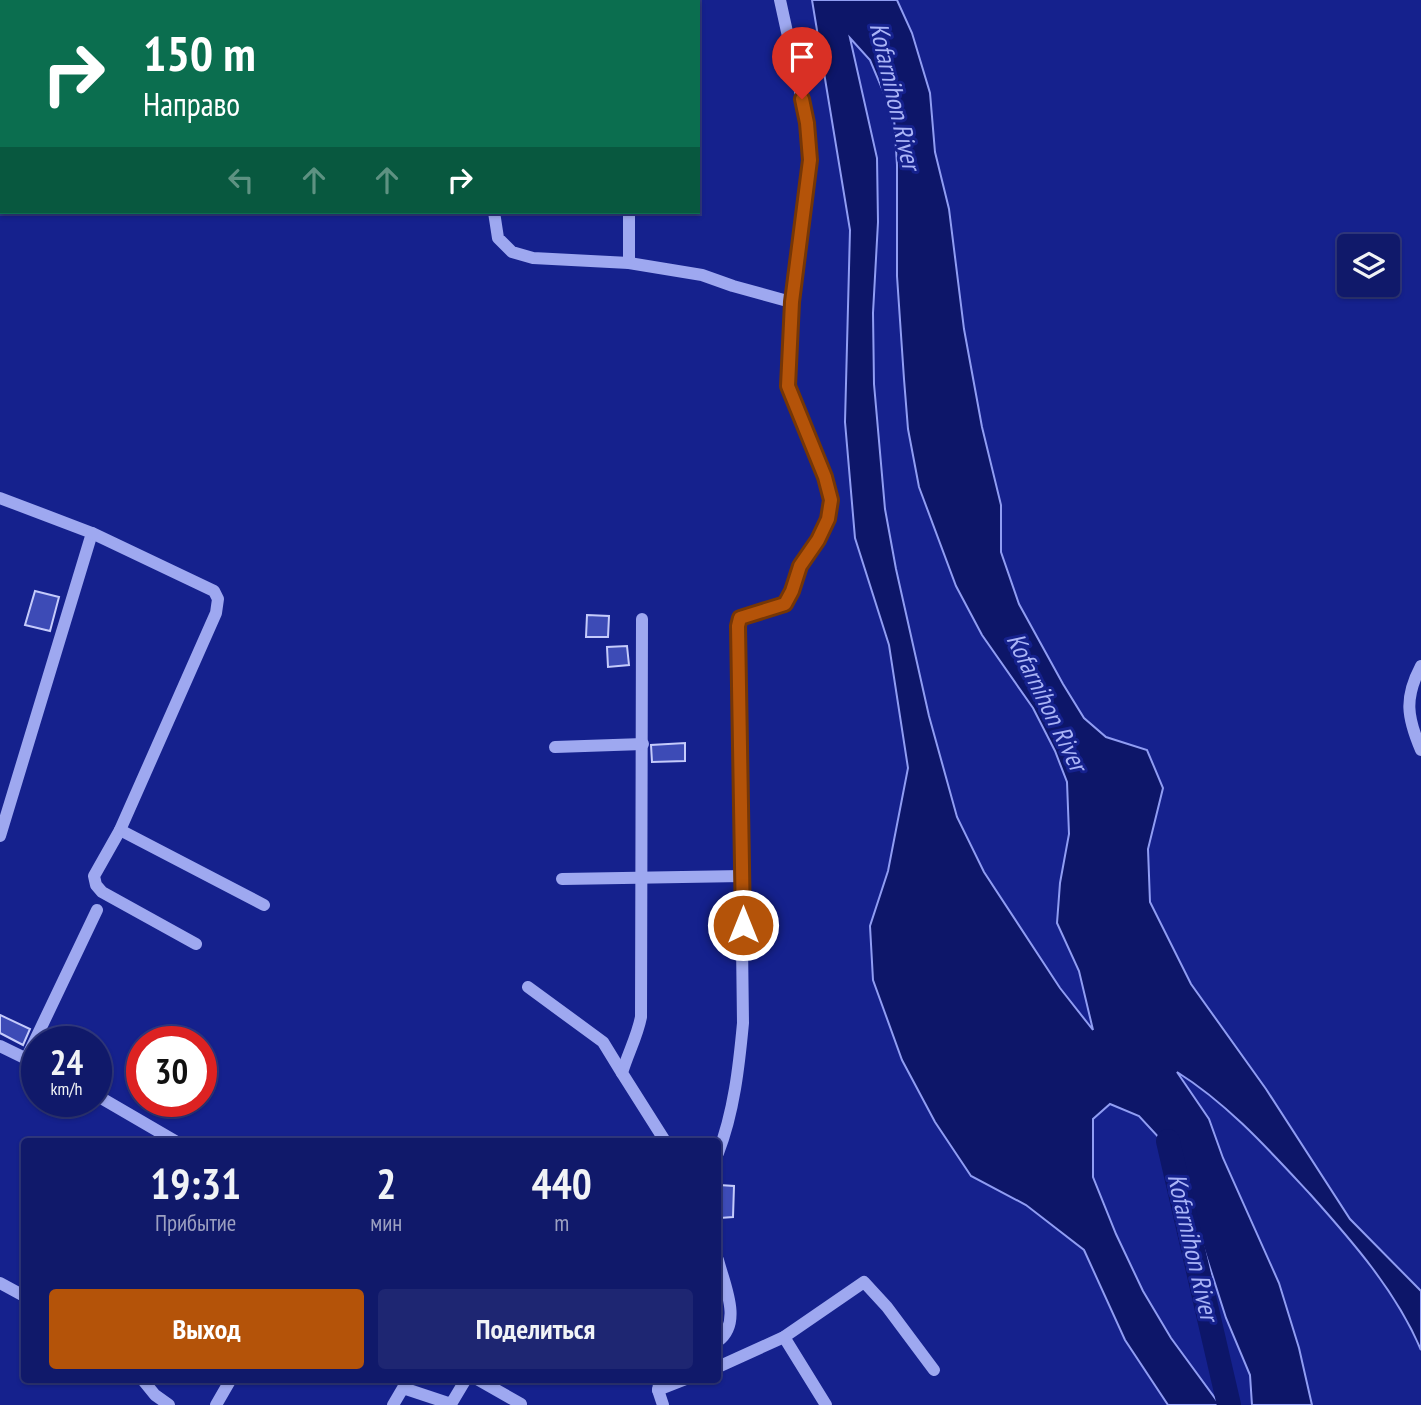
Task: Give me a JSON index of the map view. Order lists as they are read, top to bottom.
{
  "water": ["Kofarnihon River"],
  "page": {
    "turn": ["150 m", "Направо"],
    "speed": "24 km/h",
    "limit": "30",
    "eta": [
      "19:31",
      "Прибытие",
      "2",
      "мин",
      "440",
      "m"
    ],
    "buttons": ["Выход", "Поделиться"]
  }
}
